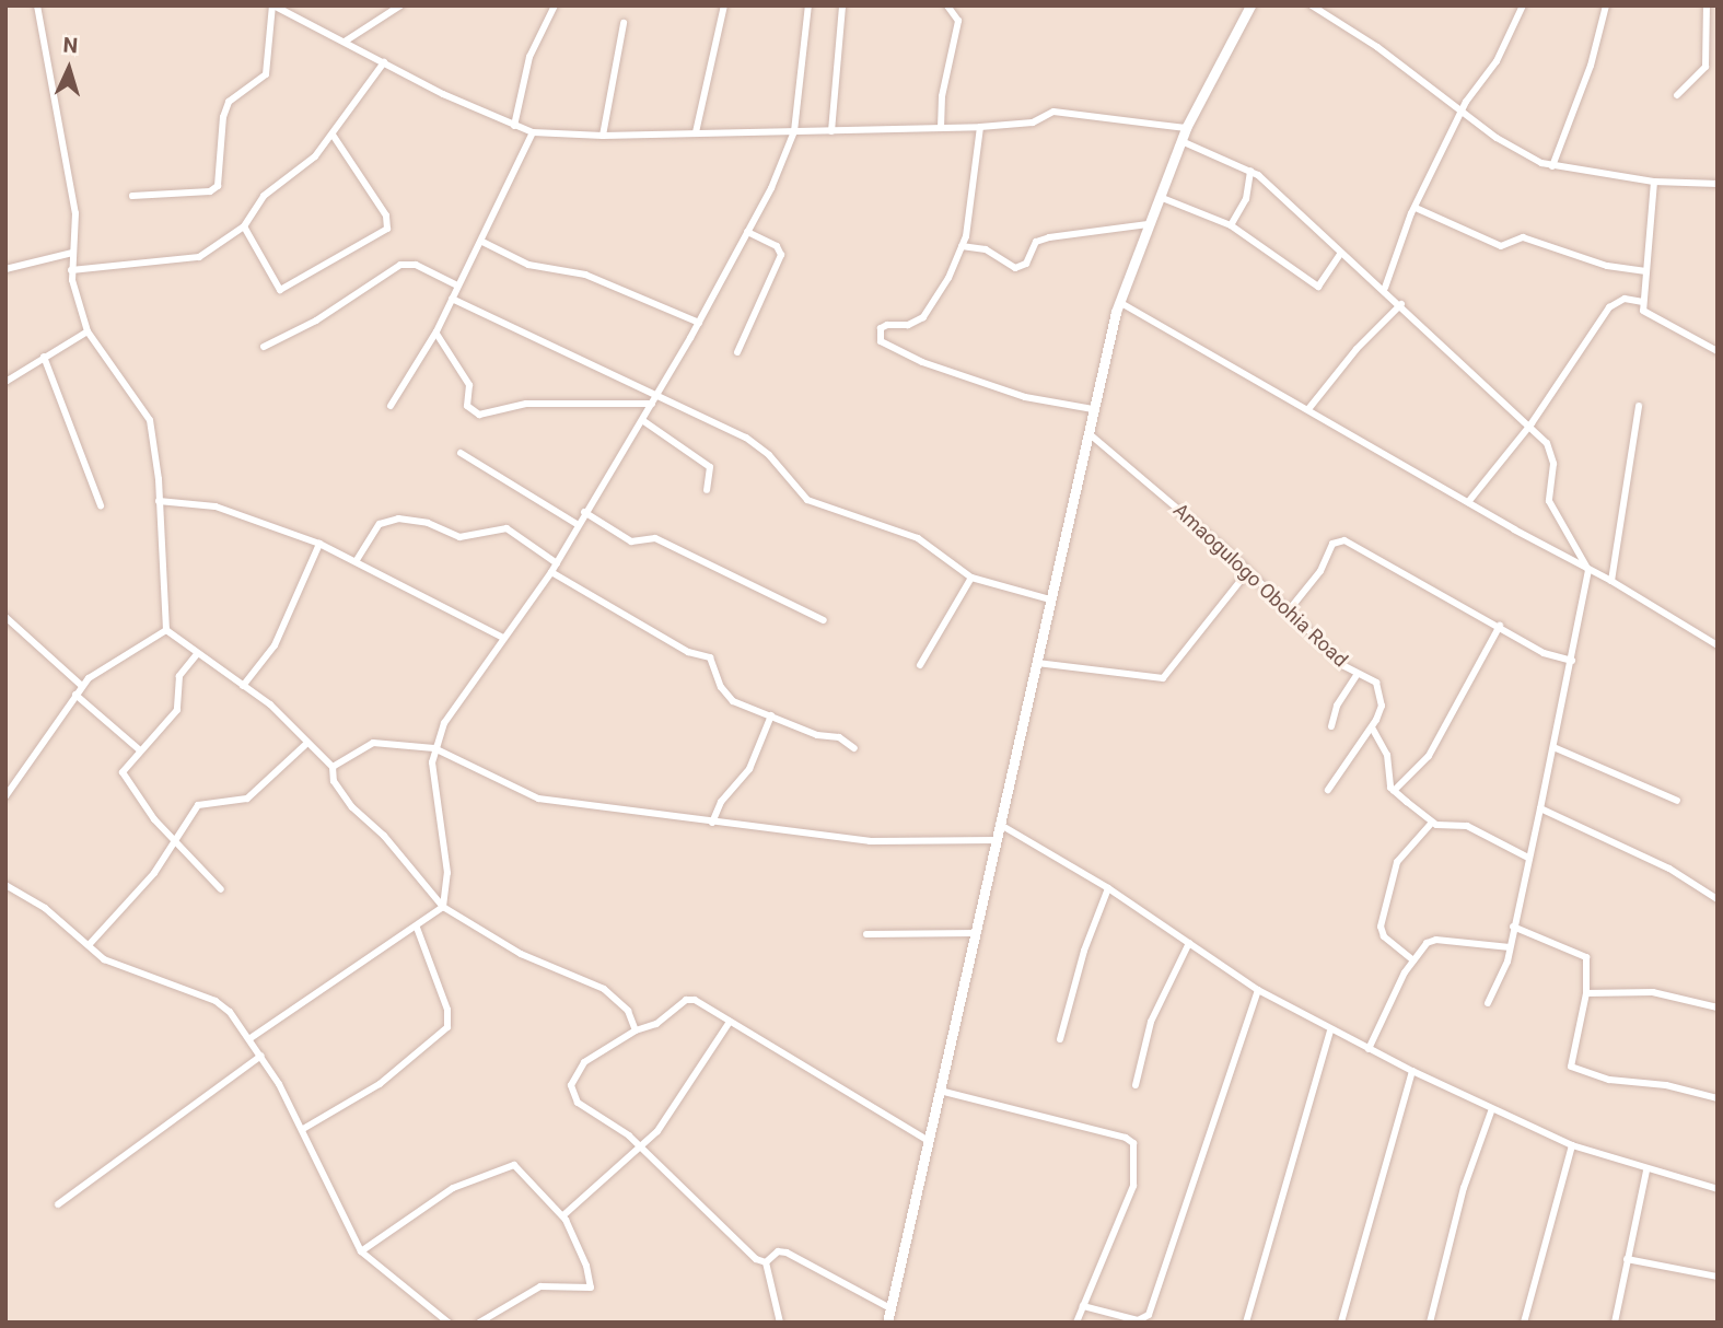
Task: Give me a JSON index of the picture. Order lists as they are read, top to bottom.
{
  "streets": {
    "street": ["Amaogulogo Obohia Road"]
  },
  "north": "top"
}
